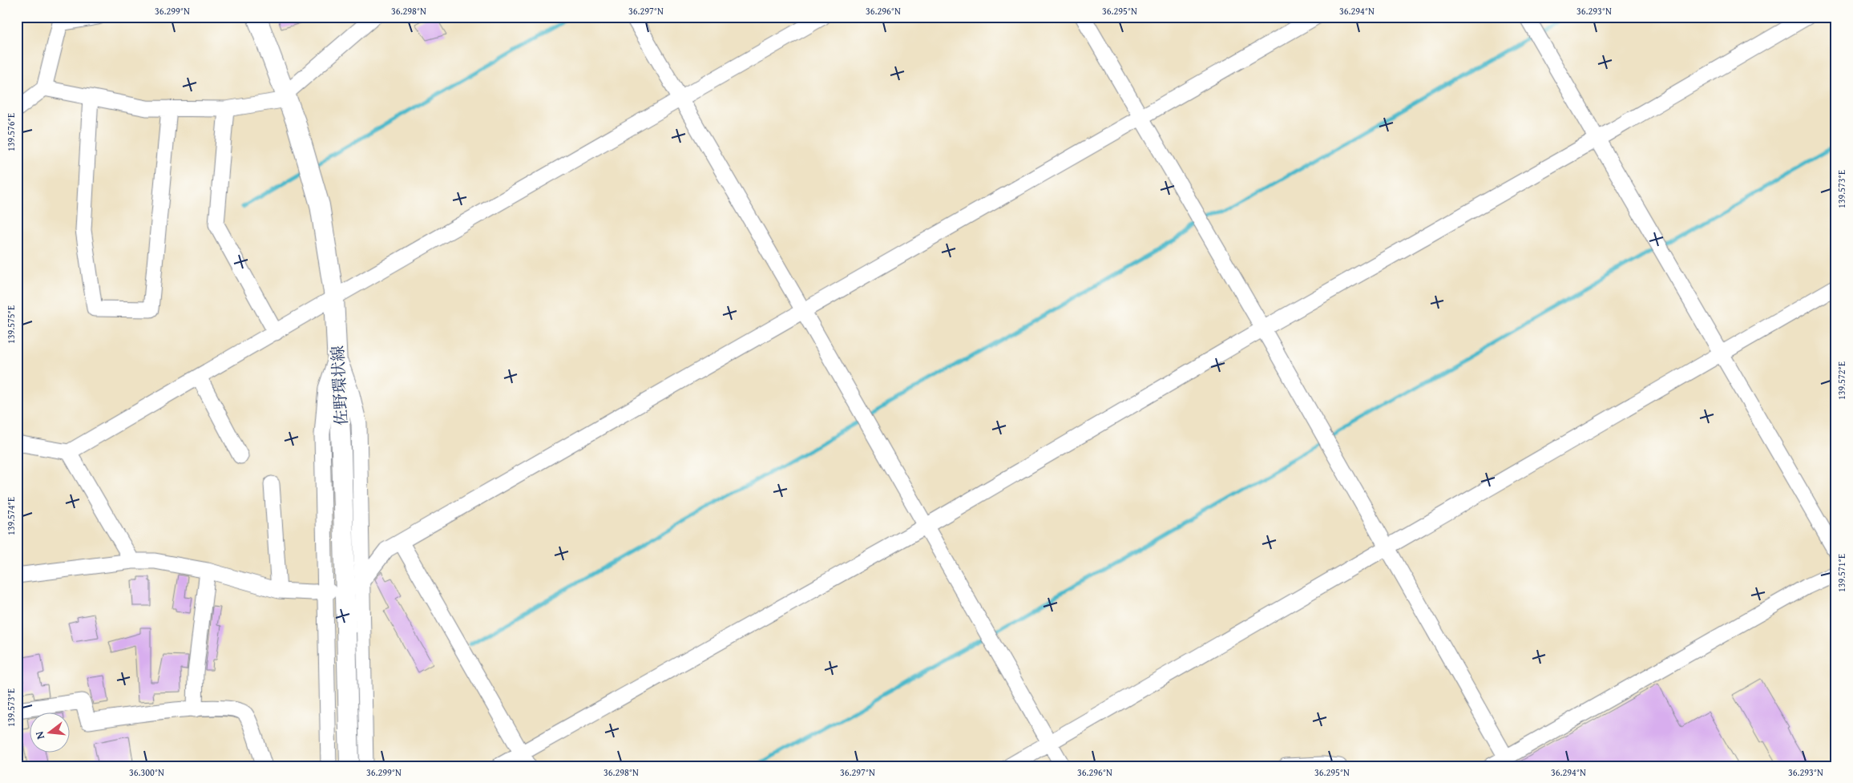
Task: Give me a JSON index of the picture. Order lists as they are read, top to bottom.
{
  "streets": {
    "main road": ["佐野環状線"]
  },
  "north": "left",
  "coordinates": [
    "36.299°N",
    "36.298°N",
    "36.297°N",
    "36.296°N",
    "36.295°N",
    "36.294°N",
    "36.293°N",
    "139.576°E",
    "139.573°E",
    "139.575°E",
    "139.572°E",
    "139.574°E",
    "139.571°E",
    "36.300°N"
  ]
}
